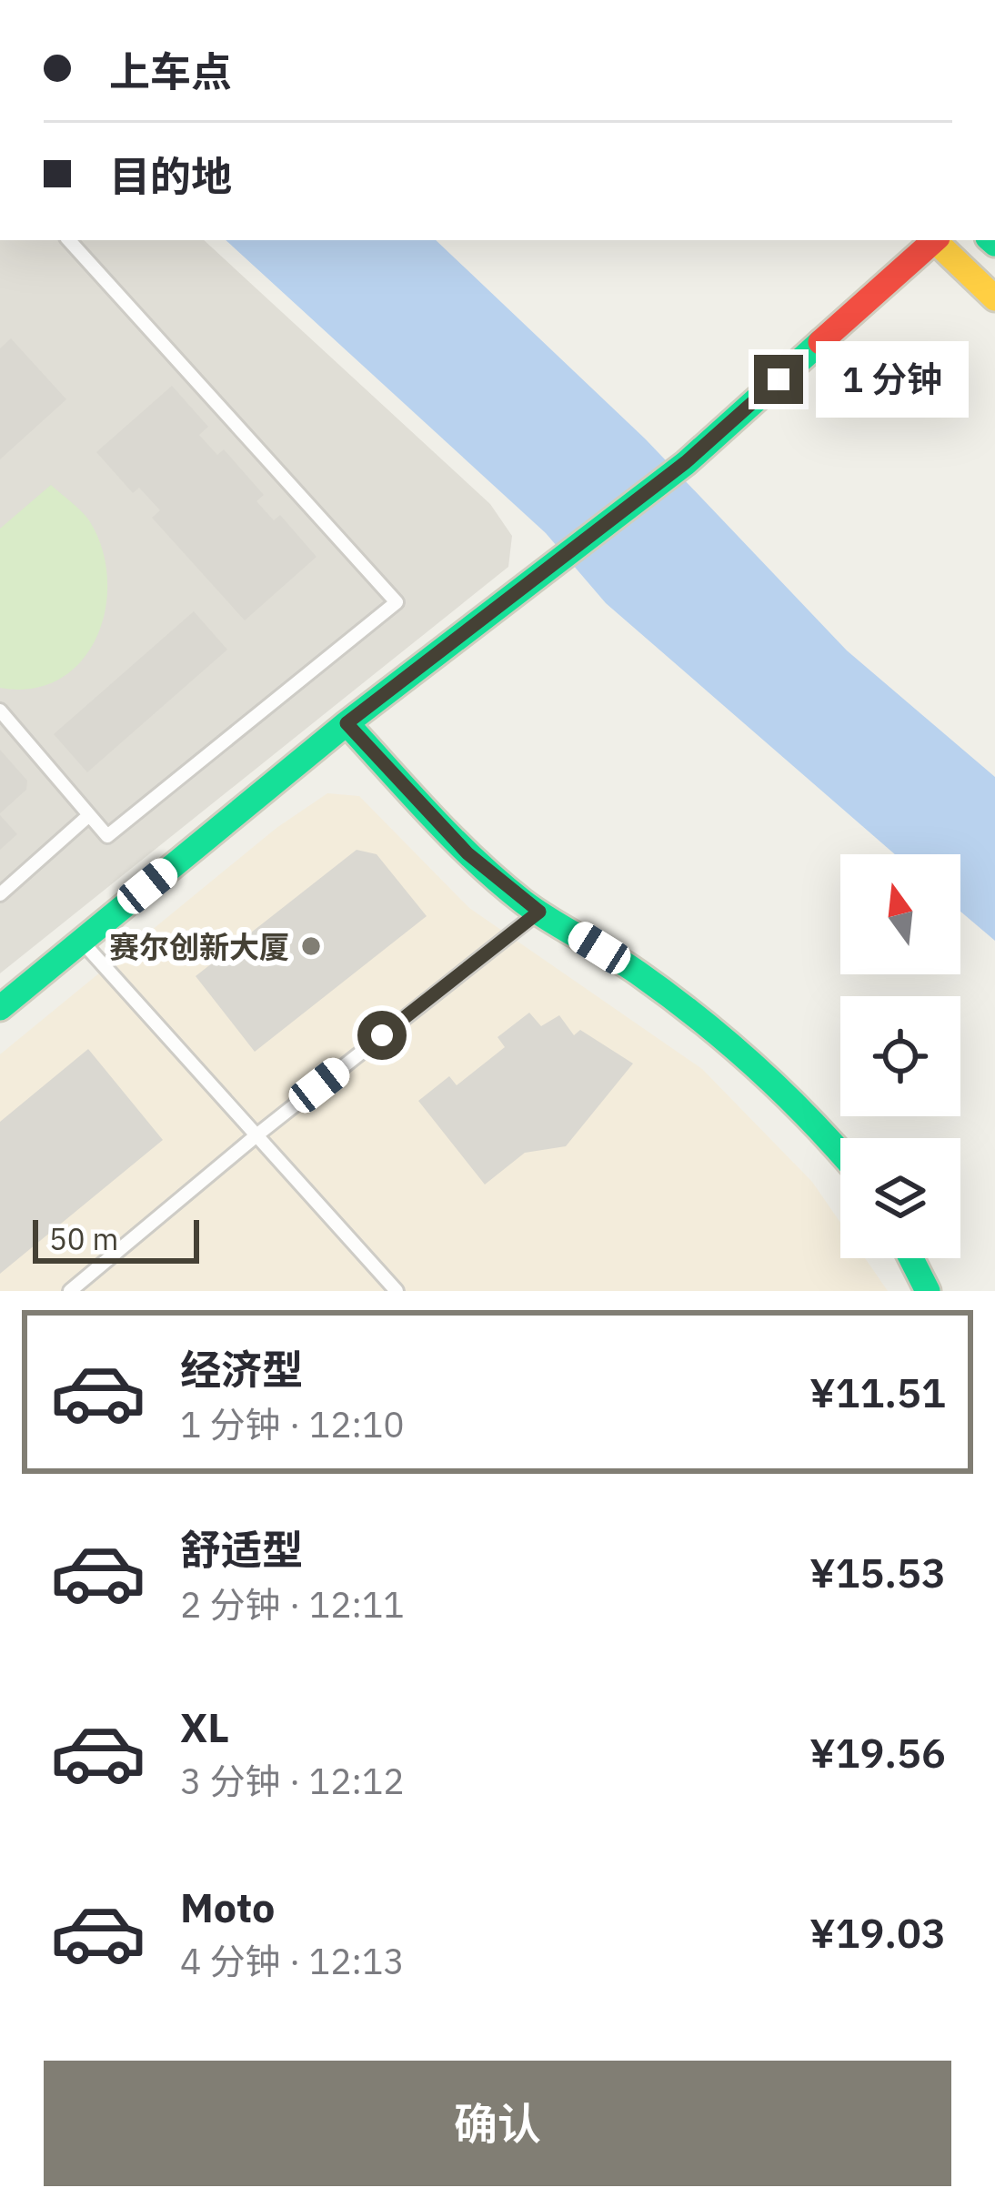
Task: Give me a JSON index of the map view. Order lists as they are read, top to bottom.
{
  "places": ["赛尔创新大厦"],
  "scale_bar": "50 m",
  "north": "top",
  "page": {
    "banner": ["上车点", "目的地"],
    "bubble": "1 分钟",
    "scale": "50 m",
    "list": [
      {
        "name": "经济型",
        "note": "1 分钟 · 12:10",
        "value": "¥11.51"
      },
      {
        "name": "舒适型",
        "note": "2 分钟 · 12:11",
        "value": "¥15.53"
      },
      {
        "name": "XL",
        "note": "3 分钟 · 12:12",
        "value": "¥19.56"
      },
      {
        "name": "Moto",
        "note": "4 分钟 · 12:13",
        "value": "¥19.03"
      }
    ],
    "buttons": "确认"
  }
}
